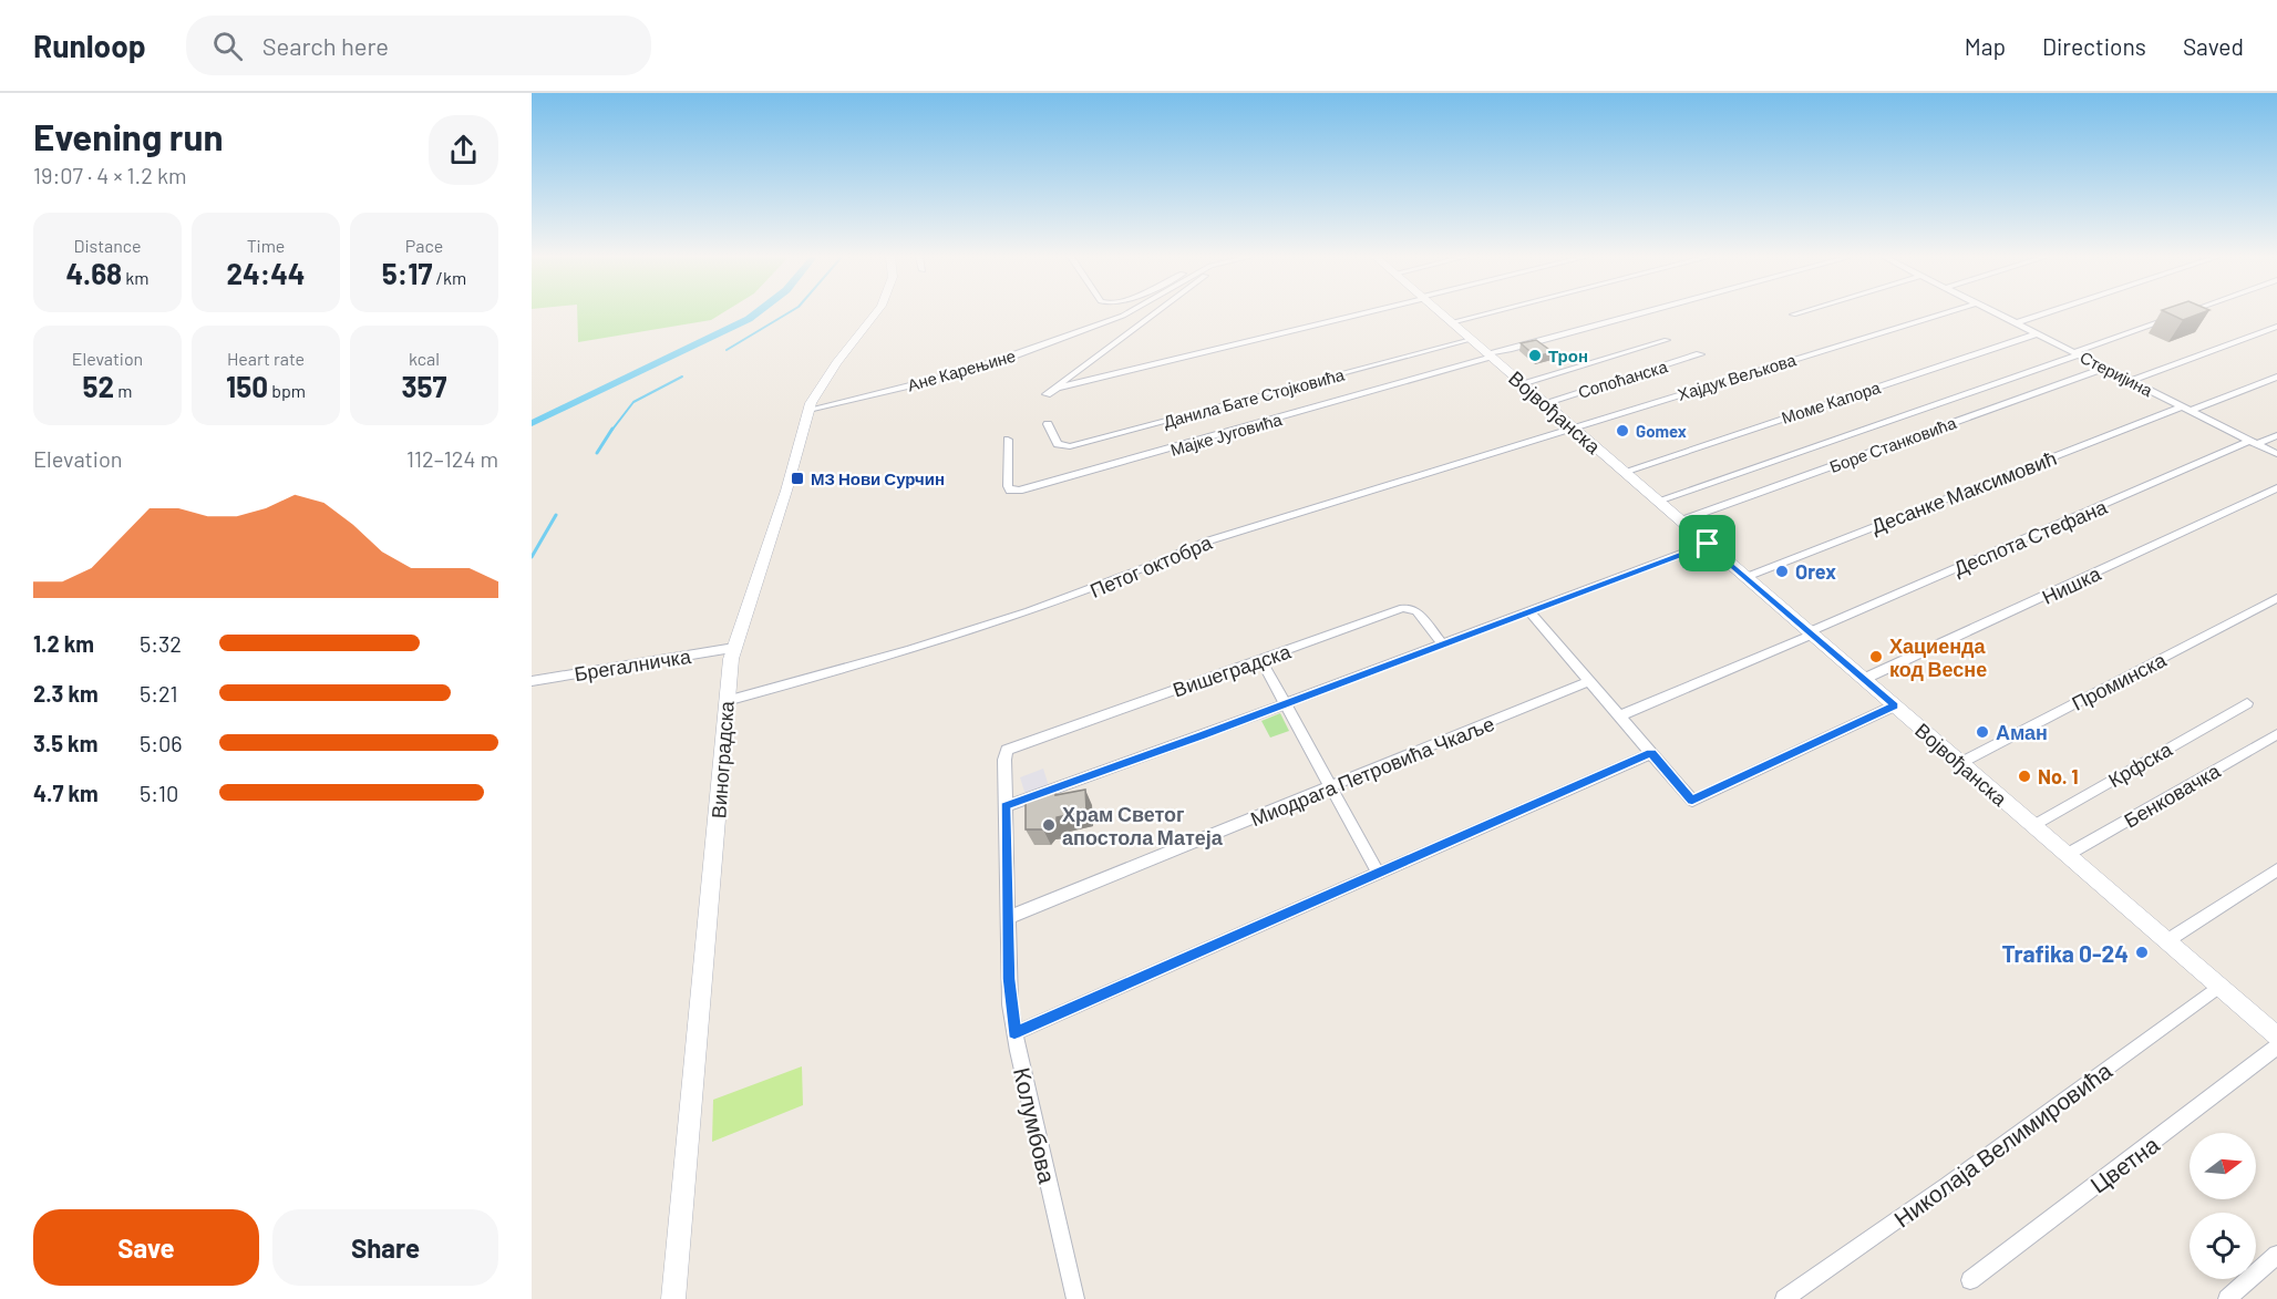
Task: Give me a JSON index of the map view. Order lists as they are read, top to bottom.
{
  "streets": {
    "street": [
      "Ане Карењине",
      "Стеријина",
      "Хајдук Вељкова",
      "Сопоћанска",
      "Данила Бате Стојковића",
      "Моме Капора",
      "Војвођанска",
      "Мајке Југовића",
      "Боре Станковића",
      "Десанке Максимовић",
      "Деспота Стефана",
      "Петог октобра",
      "Нишка",
      "Брегалничка",
      "Вишеградска",
      "Проминска",
      "Виноградска",
      "Крфска",
      "Миодрага Петровића Чкаље",
      "Бенковачка",
      "Колумбова",
      "Николаја Велимировића",
      "Цветна"
    ]
  },
  "crossings": [
    ["Ане Карењине", "Виноградска"],
    ["Стеријина", "Моме Капора"],
    ["Стеријина", "Боре Станковића"],
    ["Стеријина", "Десанке Максимовић"],
    ["Стеријина", "Деспота Стефана"],
    ["Хајдук Вељкова", "Војвођанска"],
    ["Хајдук Вељкова", "Петог октобра"],
    ["Сопоћанска", "Војвођанска"],
    ["Данила Бате Стојковића", "Војвођанска"],
    ["Моме Капора", "Војвођанска"],
    ["Војвођанска", "Мајке Југовића"],
    ["Војвођанска", "Боре Станковића"],
    ["Војвођанска", "Десанке Максимовић"],
    ["Војвођанска", "Деспота Стефана"],
    ["Војвођанска", "Петог октобра"],
    ["Војвођанска", "Нишка"],
    ["Војвођанска", "Проминска"],
    ["Војвођанска", "Крфска"],
    ["Војвођанска", "Бенковачка"],
    ["Војвођанска", "Николаја Велимировића"],
    ["Петог октобра", "Виноградска"],
    ["Брегалничка", "Виноградска"],
    ["Вишеградска", "Колумбова"],
    ["Миодрага Петровића Чкаље", "Колумбова"]
  ],
  "places": {
    "other": [
      "Трон",
      "Gomex",
      "Orex",
      "Хациенда код Весне",
      "Аман",
      "No. 1",
      "Храм Светог апостола Матеја",
      "Trafika 0-24"
    ],
    "transit": ["МЗ Нови Сурчин"]
  },
  "north": "right",
  "page": {
    "header": "Runloop",
    "search": "Search here",
    "nav": ["Map", "Directions", "Saved"],
    "heading": ["Evening run", "19:07 · 4 × 1.2 km"],
    "stats": [
      ["Distance", "4.68 km"],
      ["Time", "24:44"],
      ["Pace", "5:17 /km"],
      ["Elevation", "52 m"],
      ["Heart rate", "150 bpm"],
      ["kcal", "357"]
    ],
    "chart": ["Elevation", "112–124 m"],
    "list": [
      {
        "name": "1.2 km",
        "note": "5:32"
      },
      {
        "name": "2.3 km",
        "note": "5:21"
      },
      {
        "name": "3.5 km",
        "note": "5:06"
      },
      {
        "name": "4.7 km",
        "note": "5:10"
      }
    ],
    "buttons": ["Save", "Share"]
  }
}
